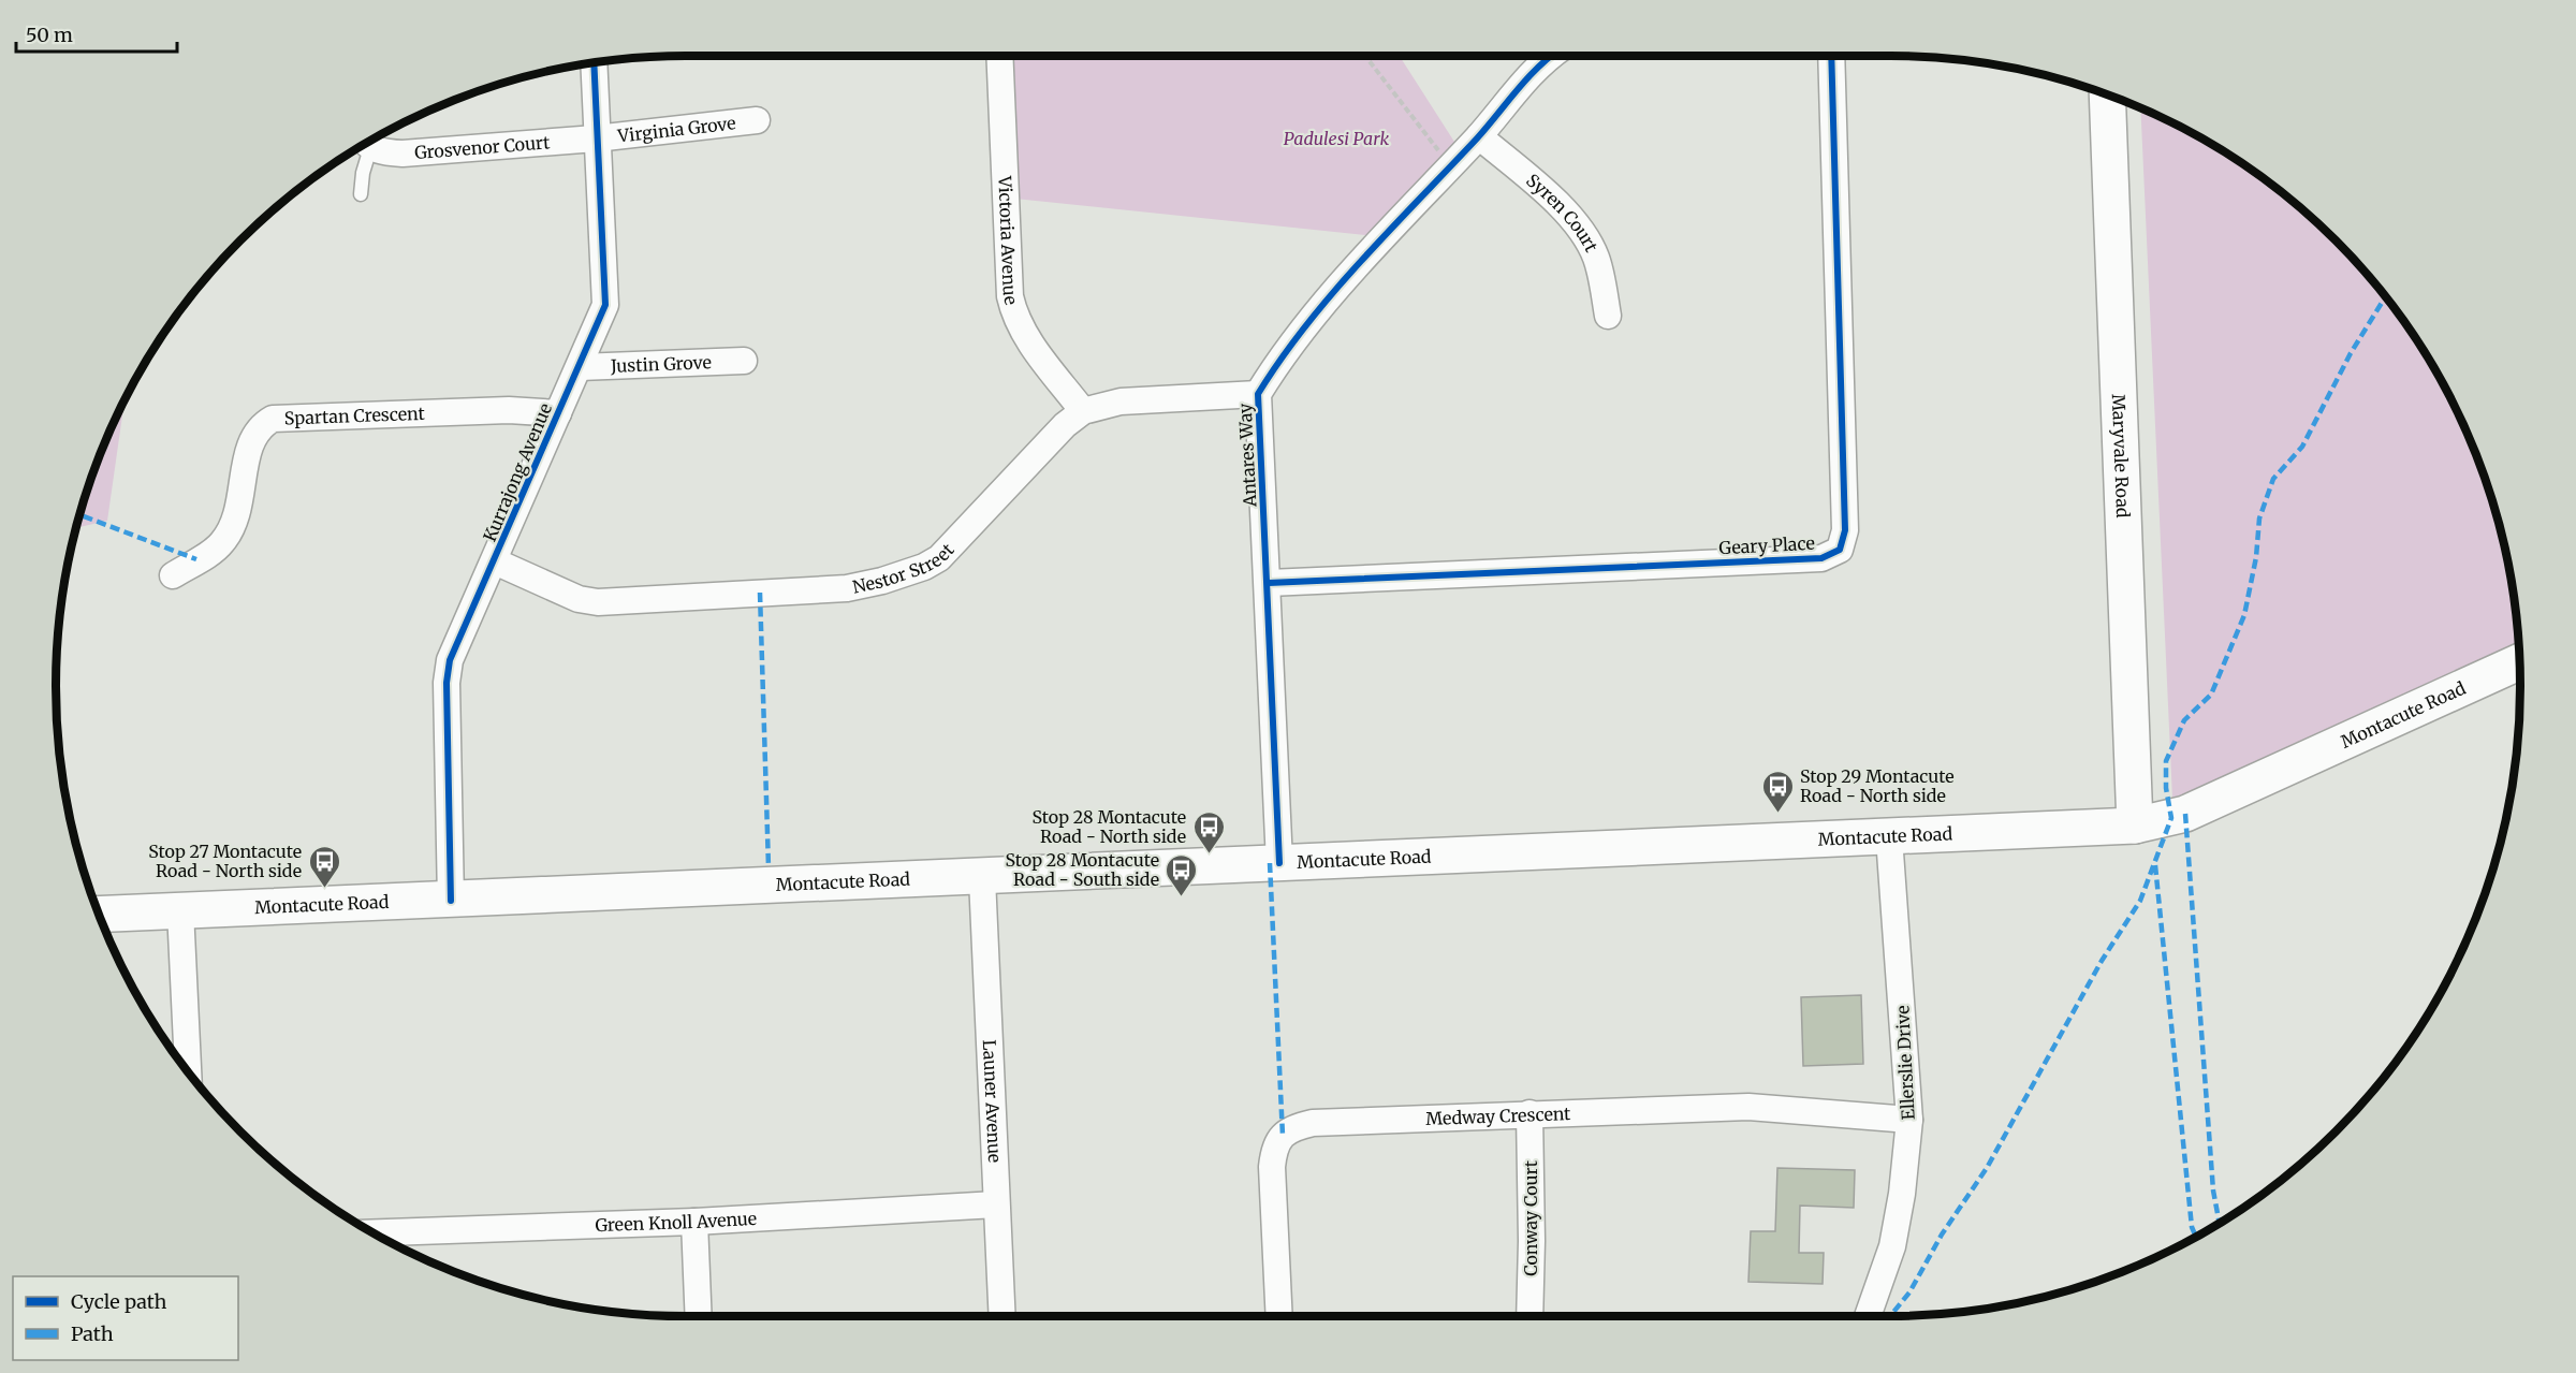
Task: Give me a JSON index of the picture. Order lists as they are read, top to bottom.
{
  "streets": {
    "main road": ["Maryvale Road", "Montacute Road"],
    "street": [
      "Virginia Grove",
      "Grosvenor Court",
      "Syren Court",
      "Victoria Avenue",
      "Justin Grove",
      "Spartan Crescent",
      "Antares Way",
      "Kurrajong Avenue",
      "Geary Place",
      "Nestor Street",
      "Ellerslie Drive",
      "Launer Avenue",
      "Medway Crescent",
      "Conway Court",
      "Green Knoll Avenue"
    ]
  },
  "crossings": [
    ["Virginia Grove", "Grosvenor Court"],
    ["Virginia Grove", "Kurrajong Avenue"],
    ["Grosvenor Court", "Kurrajong Avenue"],
    ["Syren Court", "Antares Way"],
    ["Victoria Avenue", "Nestor Street"],
    ["Justin Grove", "Kurrajong Avenue"],
    ["Spartan Crescent", "Kurrajong Avenue"],
    ["Antares Way", "Geary Place"],
    ["Antares Way", "Nestor Street"],
    ["Antares Way", "Montacute Road"],
    ["Maryvale Road", "Montacute Road"],
    ["Kurrajong Avenue", "Nestor Street"],
    ["Kurrajong Avenue", "Montacute Road"],
    ["Montacute Road", "Ellerslie Drive"],
    ["Montacute Road", "Launer Avenue"],
    ["Ellerslie Drive", "Medway Crescent"],
    ["Launer Avenue", "Green Knoll Avenue"],
    ["Medway Crescent", "Conway Court"]
  ],
  "parks": ["Padulesi Park"],
  "places": {
    "bus stop": [
      "Stop 29 Montacute Road - North side",
      "Stop 28 Montacute Road - North side",
      "Stop 27 Montacute Road - North side",
      "Stop 28 Montacute Road - South side"
    ]
  },
  "legend": ["Cycle path", "Path"],
  "scale_bar": "50 m"
}
